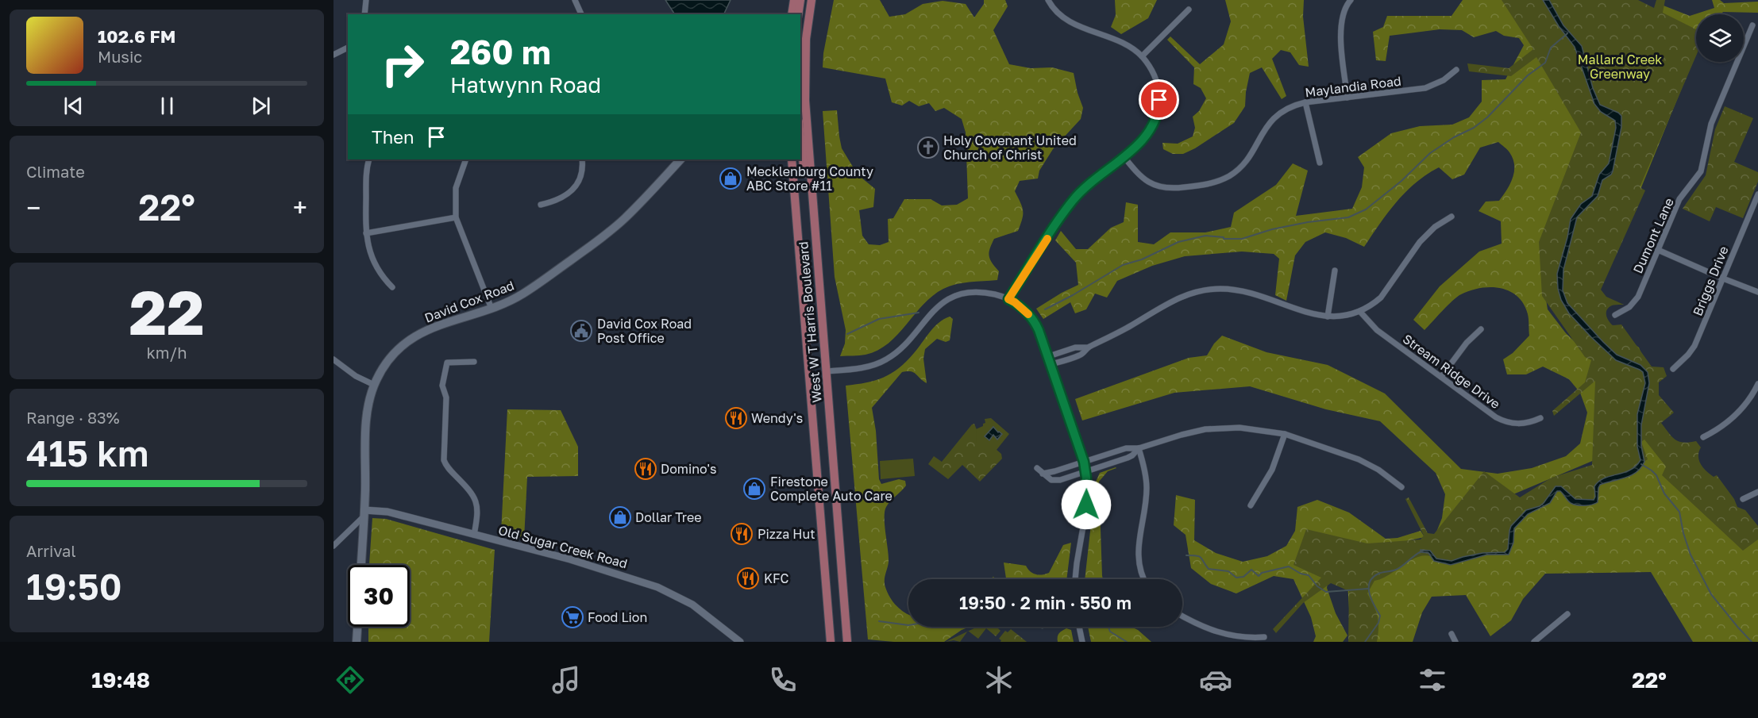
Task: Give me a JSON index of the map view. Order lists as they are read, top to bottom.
{
  "streets": {
    "main road": ["David Cox Road", "West W T Harris Boulevard"],
    "street": [
      "Maylandia Road",
      "Dumont Lane",
      "Briggs Drive",
      "Stream Ridge Drive",
      "Old Sugar Creek Road"
    ]
  },
  "crossings": [
    ["David Cox Road", "Old Sugar Creek Road"]
  ],
  "parks": ["Mallard Creek Greenway"],
  "places": {
    "church": ["Holy Covenant United Church of Christ"],
    "shop": ["Mecklenburg County ABC Store #11", "Firestone Complete Auto Care", "Dollar Tree"],
    "public building": ["David Cox Road Post Office"],
    "restaurant": [
      "Wendy's",
      "Domino's",
      "Pizza Hut",
      "KFC"
    ],
    "supermarket": ["Food Lion"]
  },
  "page": {
    "turn": ["260 m", "Hatwynn Road"],
    "song": ["102.6 FM", "Music"],
    "then": "Then",
    "tile": [
      "Climate",
      ["22", "km/h"],
      ["Range · 83%", "415 km"],
      ["Arrival", "19:50"]
    ],
    "heat": ["−", "22°", "+"],
    "limit": "30",
    "trip": "19:50 · 2 min · 550 m",
    "tabs": ["19:48", "22°"]
  }
}
